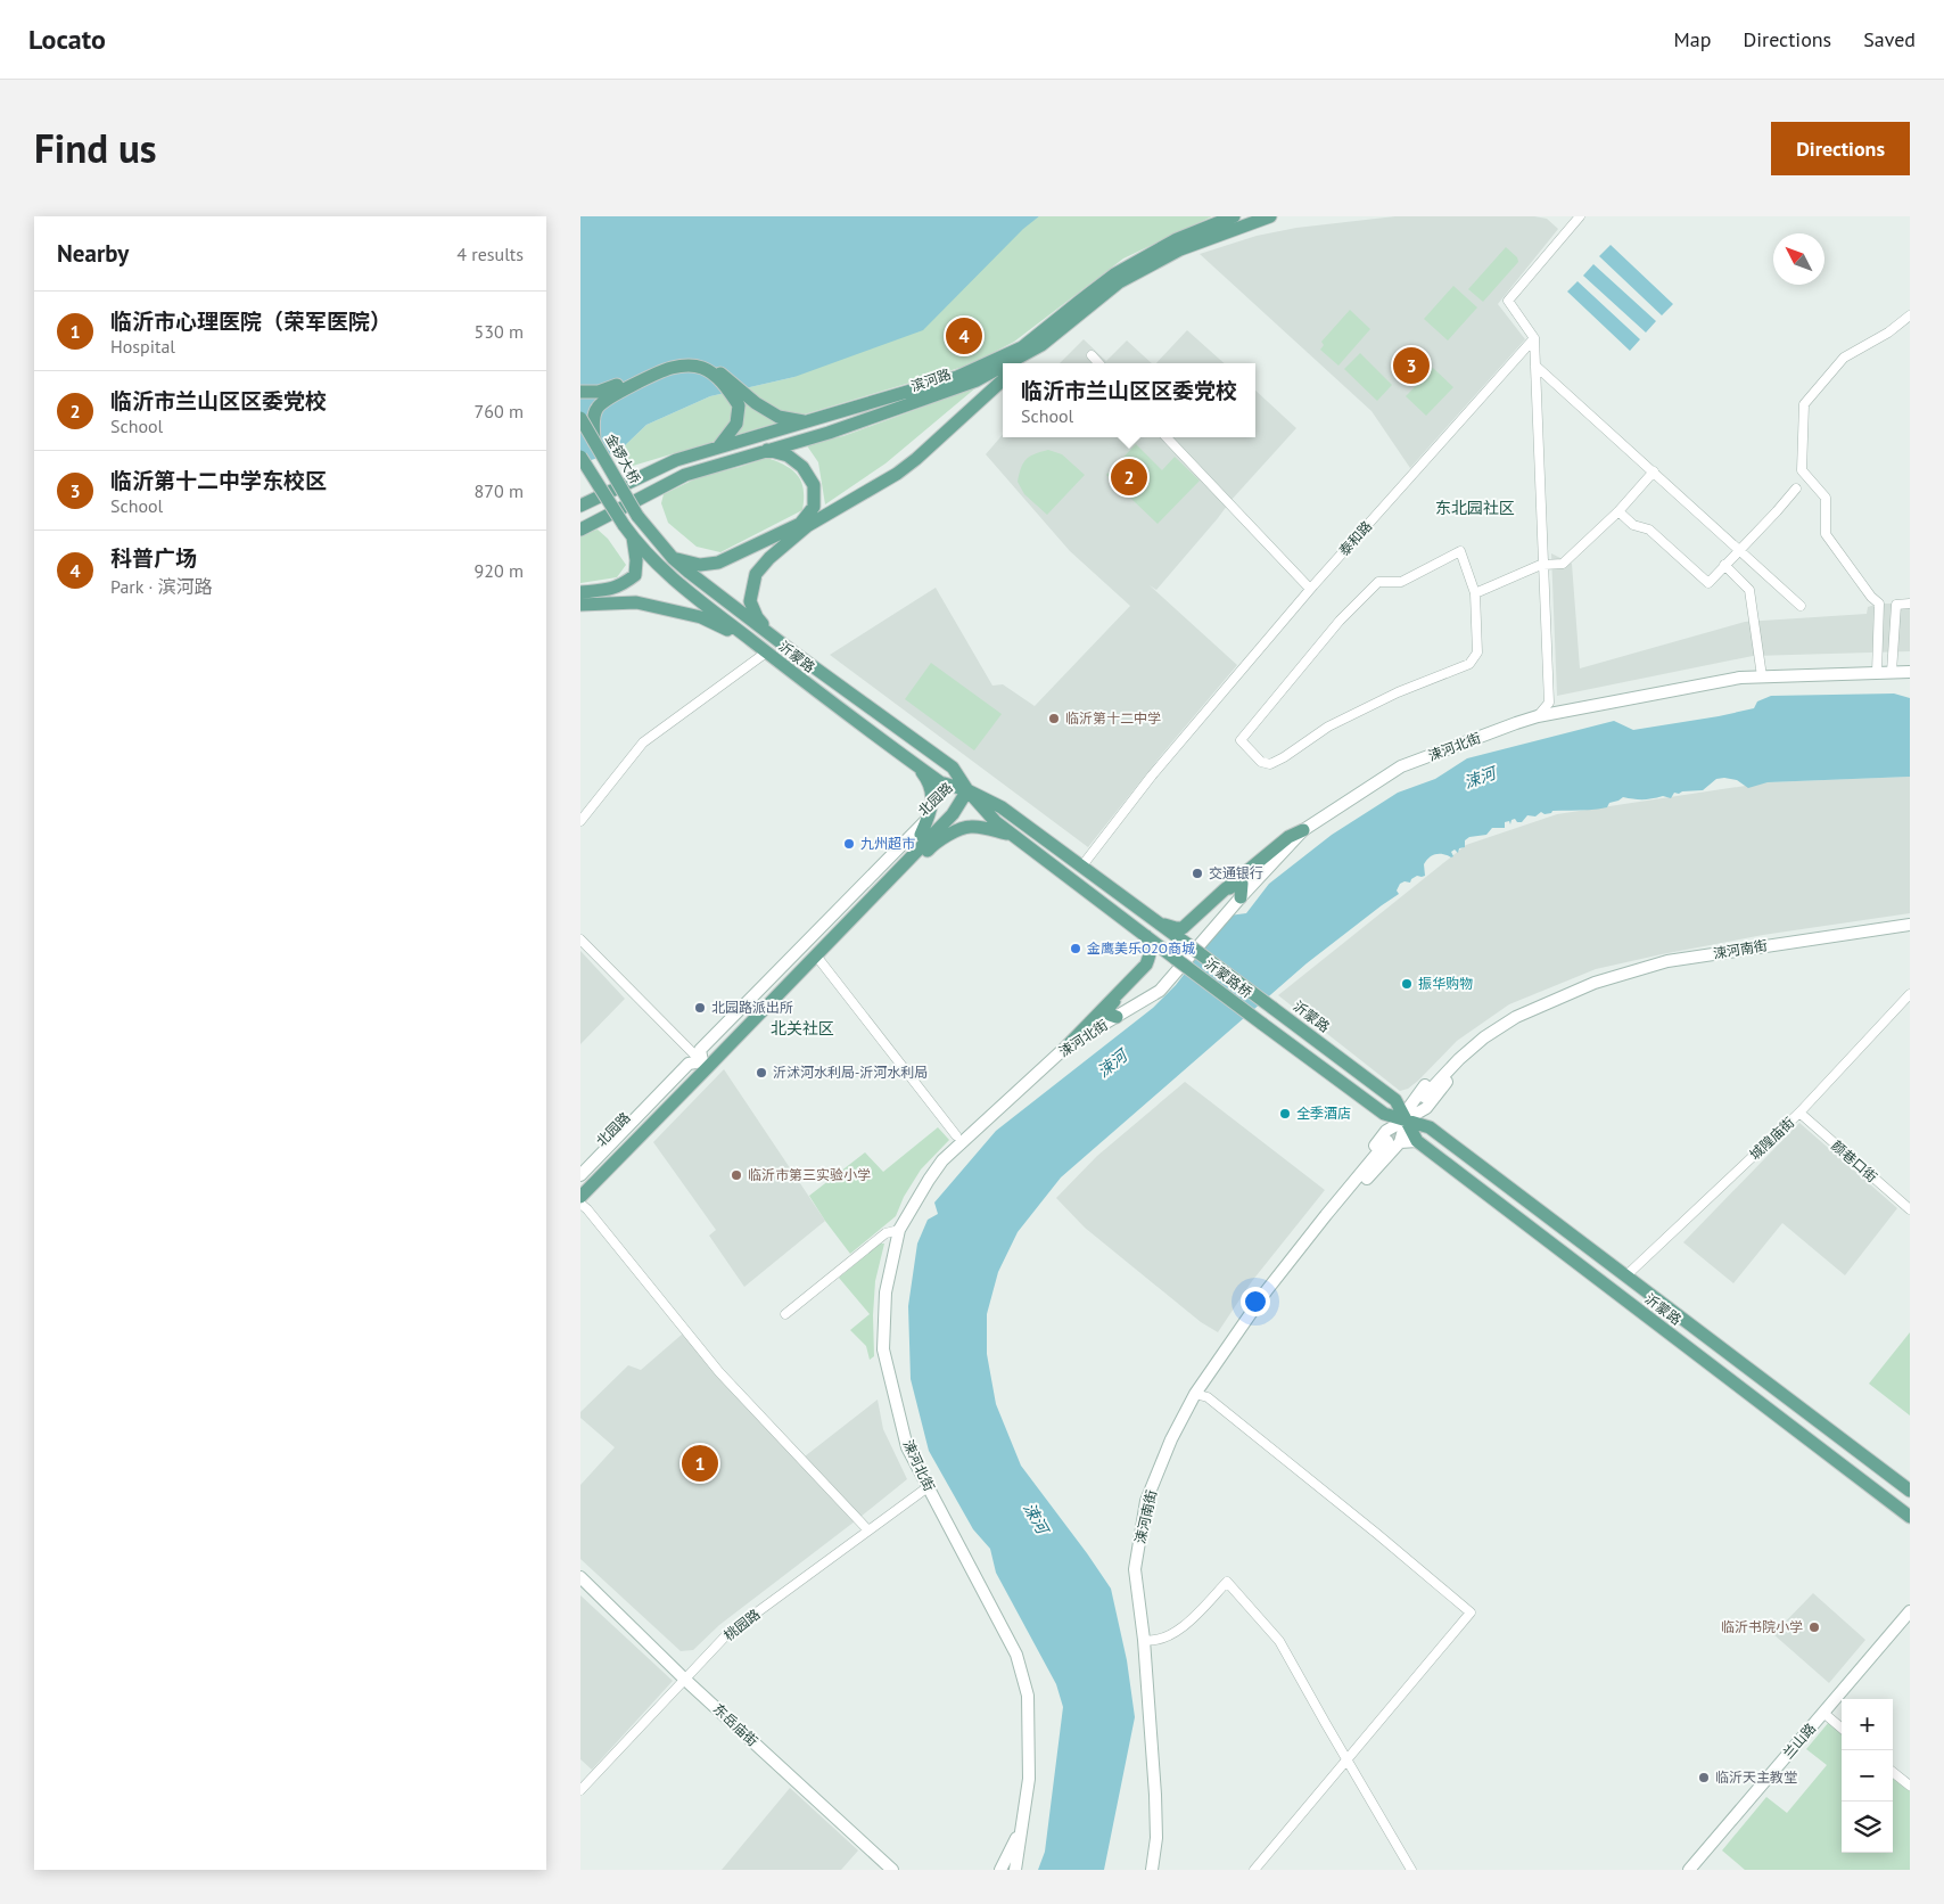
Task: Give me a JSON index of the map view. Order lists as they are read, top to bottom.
{
  "streets": {
    "main road": [
      "滨河路",
      "金锣大桥",
      "沂蒙路",
      "涑河北街",
      "北园路",
      "涑河南街",
      "沂蒙路桥",
      "东岳庙街",
      "兰山路"
    ],
    "street": [
      "泰和路",
      "城隍庙街",
      "颜巷口街",
      "桃园路"
    ]
  },
  "crossings": [
    ["金锣大桥", "沂蒙路"],
    ["泰和路", "沂蒙路"],
    ["沂蒙路", "北园路"],
    ["沂蒙路", "沂蒙路桥"],
    ["沂蒙路", "城隍庙街"],
    ["涑河北街", "桃园路"],
    ["城隍庙街", "颜巷口街"],
    ["桃园路", "东岳庙街"]
  ],
  "districts": ["东北园社区", "北关社区"],
  "water": ["涑河"],
  "places": [
    "临沂第十二中学",
    "九州超市",
    "交通银行",
    "金鹰美乐O2O商城",
    "振华购物",
    "北园路派出所",
    "沂沭河水利局-沂河水利局",
    "全季酒店",
    "临沂市第三实验小学",
    "临沂书院小学",
    "临沂天主教堂"
  ],
  "north": "top left",
  "page": {
    "header": "Locato",
    "nav": ["Map", "Directions", "Saved"],
    "title": "Find us",
    "buttons": "Directions",
    "heading": ["Nearby", "4 results"],
    "list": [
      {
        "mark": "1",
        "name": "临沂市心理医院（荣军医院）",
        "note": "Hospital",
        "value": "530 m"
      },
      {
        "mark": "2",
        "name": "临沂市兰山区区委党校",
        "note": "School",
        "value": "760 m"
      },
      {
        "mark": "3",
        "name": "临沂第十二中学东校区",
        "note": "School",
        "value": "870 m"
      },
      {
        "mark": "4",
        "name": "科普广场",
        "note": "Park · 滨河路",
        "value": "920 m"
      }
    ],
    "pins": [
      "4",
      "3",
      "2",
      "1"
    ],
    "popup": ["临沂市兰山区区委党校", "School"],
    "map_buttons": ["+", "−"]
  }
}
